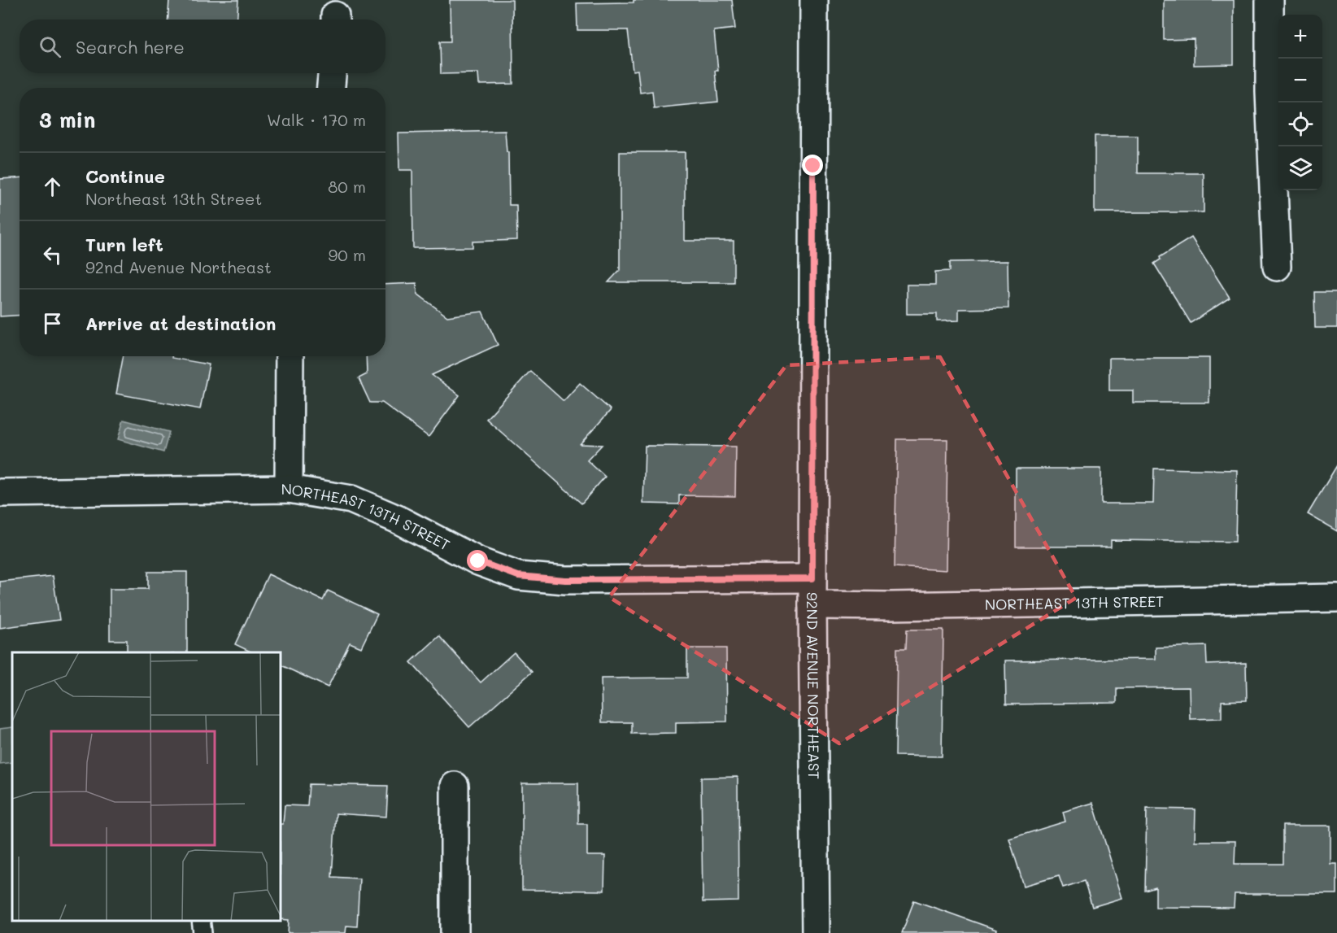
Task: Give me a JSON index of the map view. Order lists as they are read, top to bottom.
{
  "streets": {
    "street": ["NORTHEAST 13TH STREET", "92ND AVENUE NORTHEAST"]
  },
  "crossings": [
    ["NORTHEAST 13TH STREET", "92ND AVENUE NORTHEAST"]
  ],
  "page": {
    "map_buttons": ["+", "−"],
    "search": "Search here",
    "heading": ["3 min", "Walk · 170 m"],
    "list": [
      ["Continue", "Northeast 13th Street", "80 m"],
      ["Turn left", "92nd Avenue Northeast", "90 m"],
      "Arrive at destination"
    ]
  }
}
